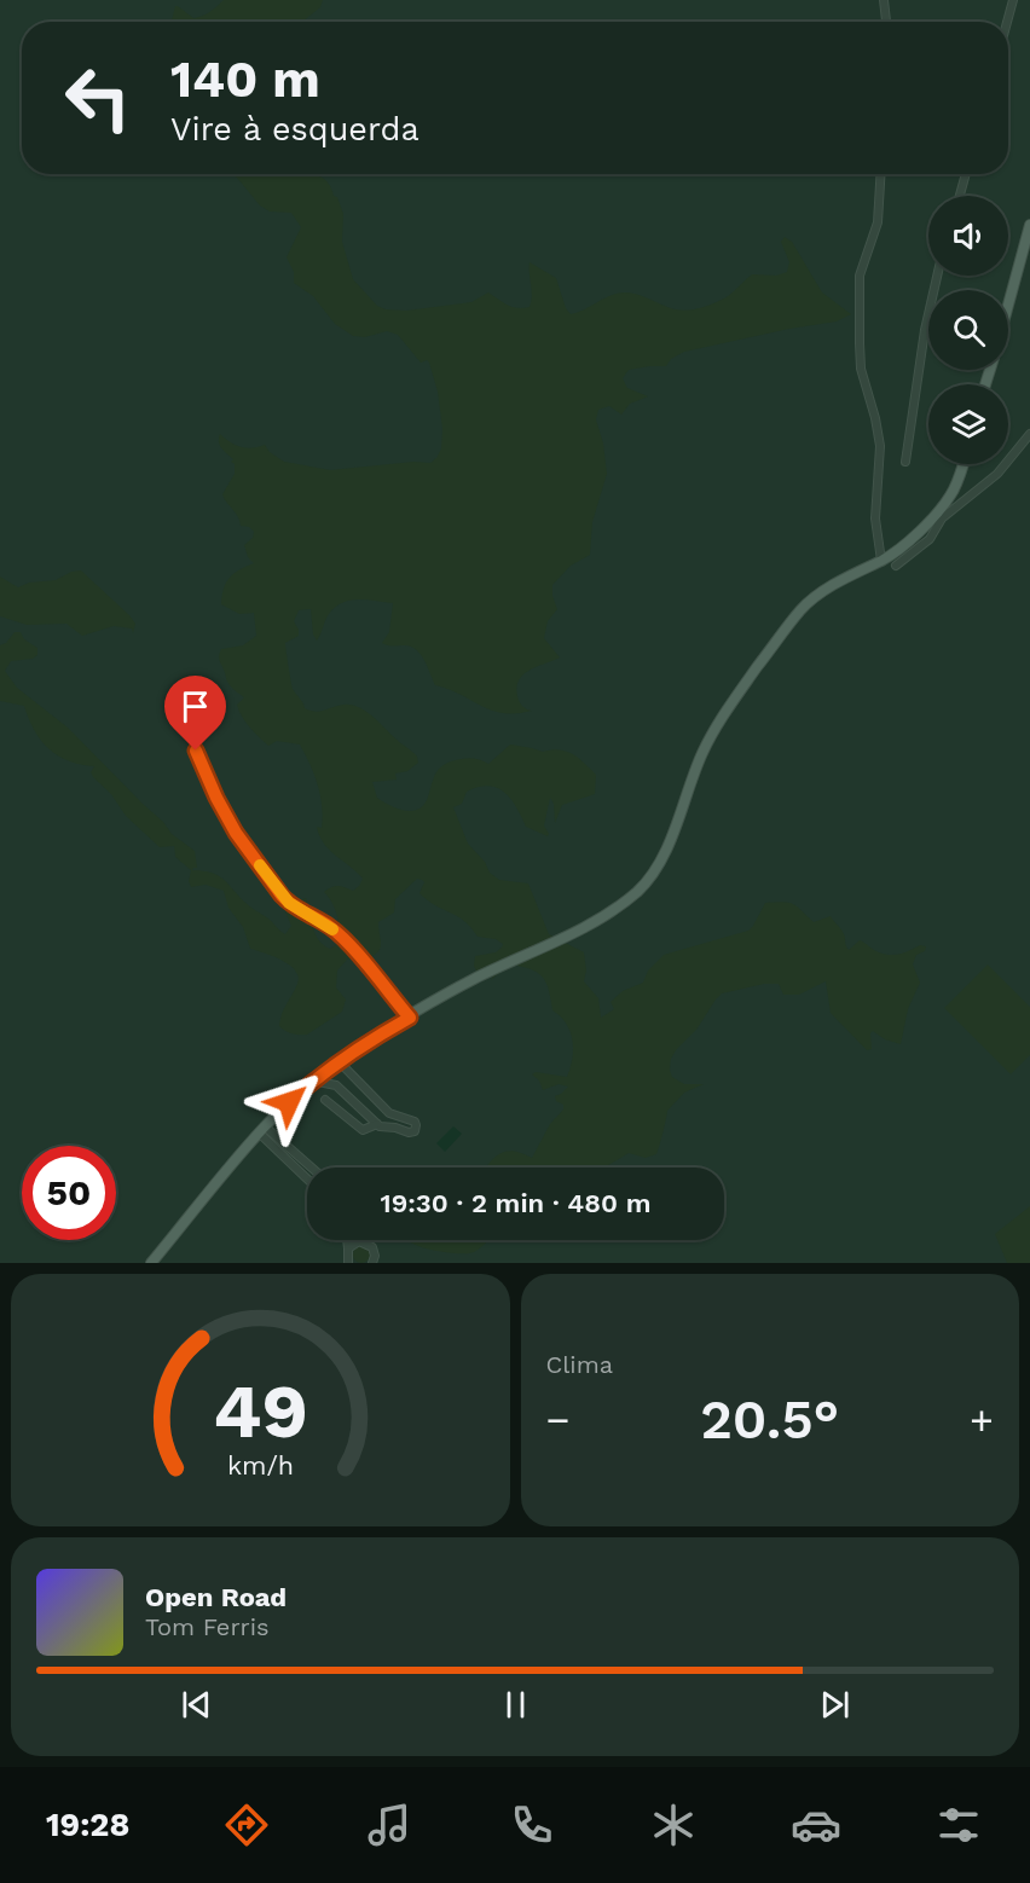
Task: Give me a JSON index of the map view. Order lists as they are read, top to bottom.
{
  "page": {
    "turn": ["140 m", "Vire à esquerda"],
    "limit": "50",
    "trip": "19:30 · 2 min · 480 m",
    "tile": "Clima",
    "heat": ["−", "20.5°", "+"],
    "song": ["Open Road", "Tom Ferris"],
    "tabs": "19:28",
    "gauge": ["49", "km/h"]
  }
}
